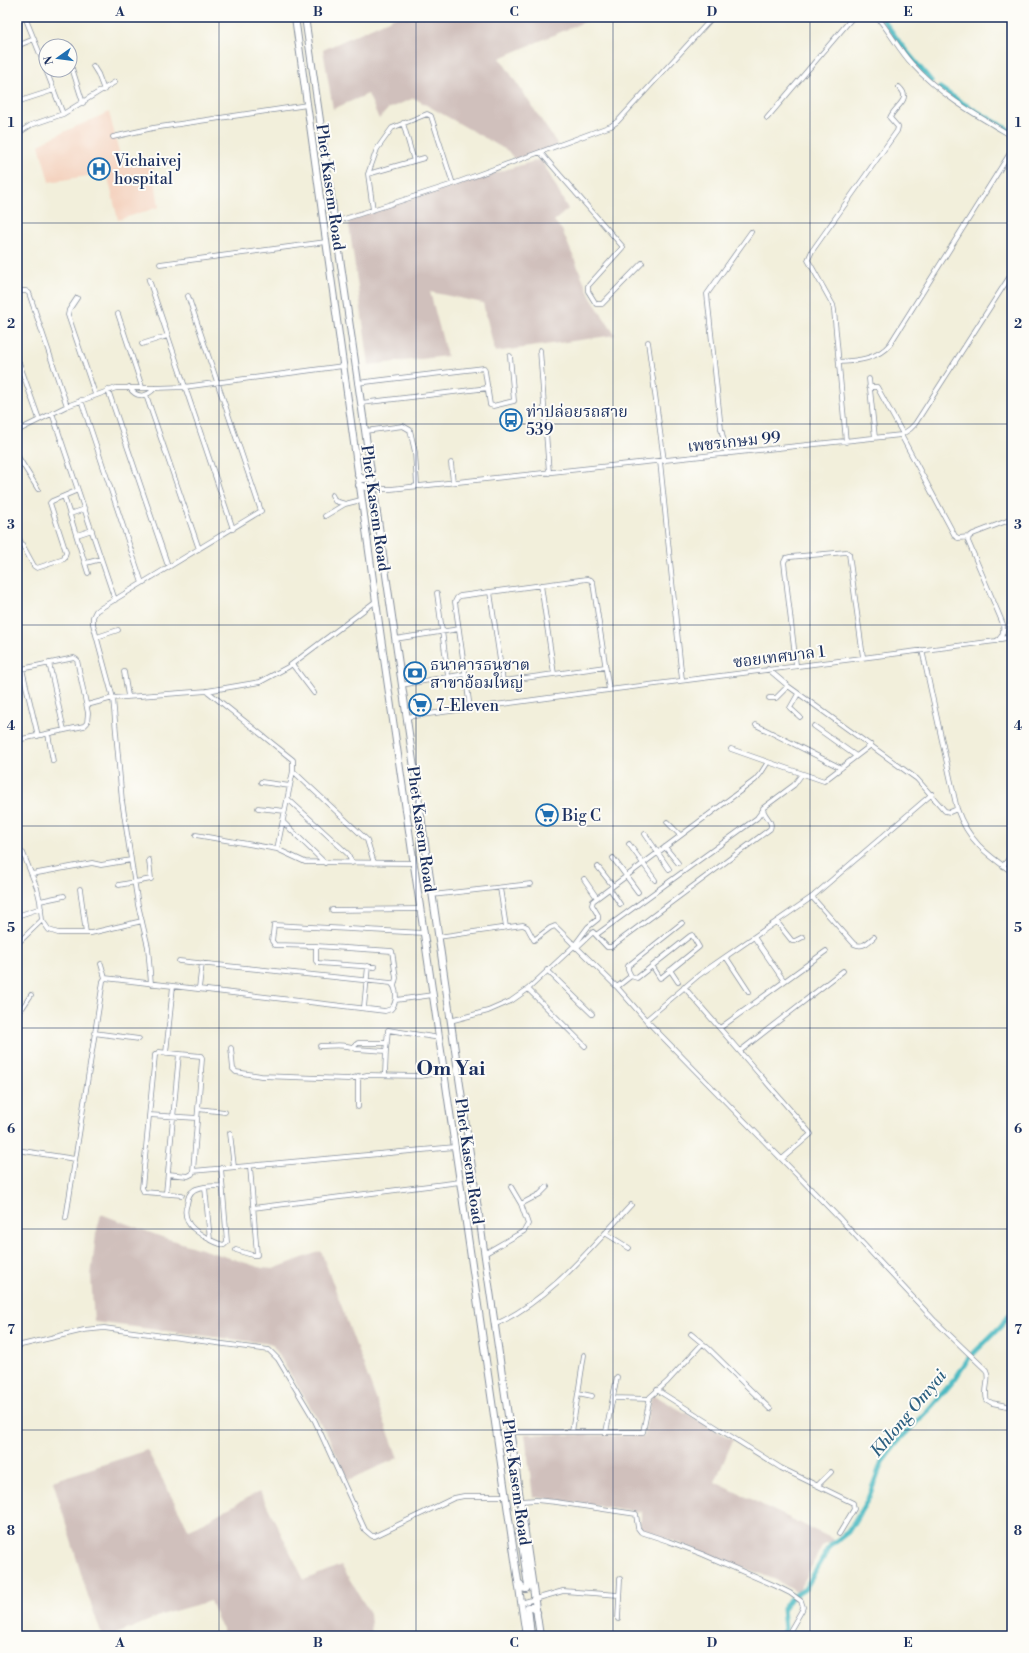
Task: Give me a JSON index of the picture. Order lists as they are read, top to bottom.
{
  "streets": {
    "main road": ["Phet Kasem Road"],
    "street": ["เพชรเกษม 99", "ซอยเทศบาล 1"]
  },
  "crossings": [
    ["Phet Kasem Road", "เพชรเกษม 99"],
    ["Phet Kasem Road", "ซอยเทศบาล 1"]
  ],
  "districts": ["Om Yai"],
  "water": ["Khlong Omyai"],
  "places": {
    "hospital": ["Vichaivej hospital"],
    "bus stop": ["ท่าปล่อยรถสาย 539"],
    "bank": ["ธนาคารธนชาต สาขาอ้อมใหญ่"],
    "supermarket": ["7-Eleven", "Big C"]
  },
  "north": "left",
  "grid": {
    "columns": [
      "A",
      "B",
      "C",
      "D",
      "E"
    ],
    "rows": [
      "1",
      "2",
      "3",
      "4",
      "5",
      "6",
      "7",
      "8"
    ]
  }
}
